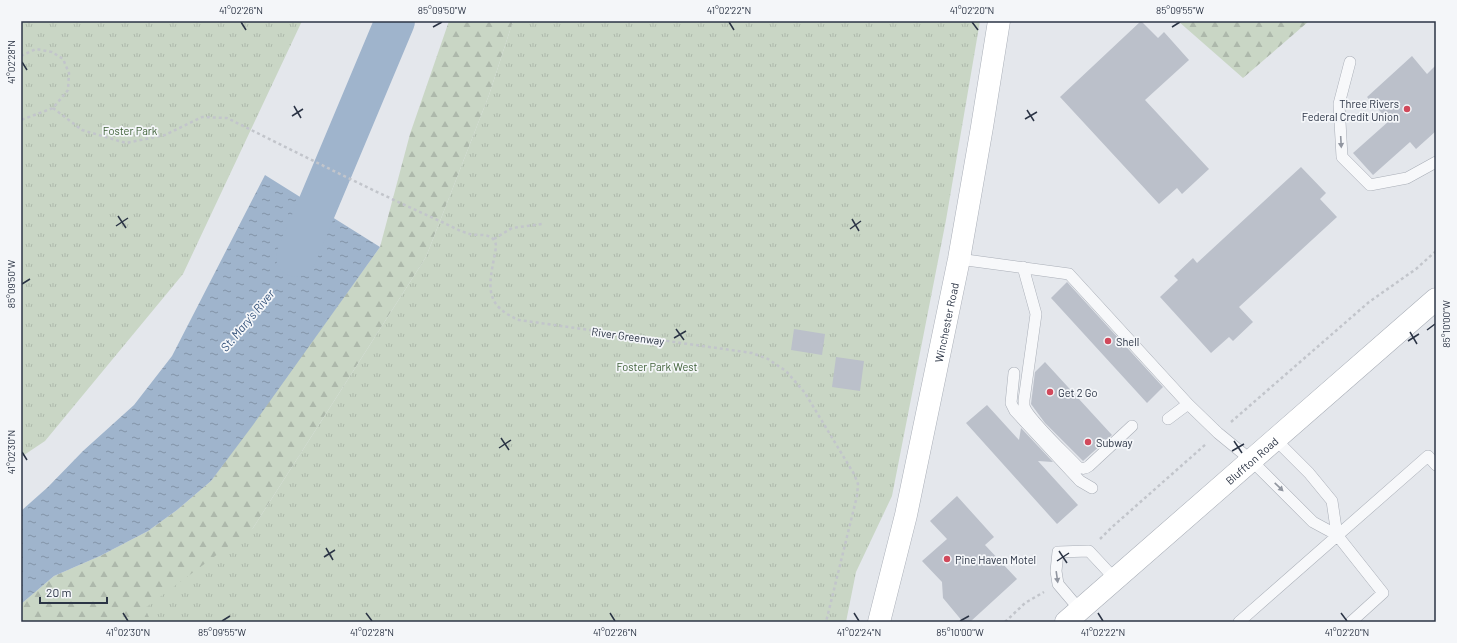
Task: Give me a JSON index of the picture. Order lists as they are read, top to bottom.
{
  "streets": {
    "street": ["Winchester Road", "Bluffton Road"],
    "path": ["River Greenway"]
  },
  "water": ["St. Mary's River"],
  "parks": ["Foster Park", "Foster Park West"],
  "places": [
    "Three Rivers Federal Credit Union",
    "Shell",
    "Get 2 Go",
    "Subway",
    "Pine Haven Motel"
  ],
  "scale_bar": "20 m",
  "coordinates": [
    "41°02'26\"N",
    "85°09'50\"W",
    "41°02'22\"N",
    "41°02'20\"N",
    "85°09'55\"W",
    "41°02'28\"N",
    "85°10'00\"W",
    "41°02'30\"N",
    "41°02'24\"N"
  ]
}
